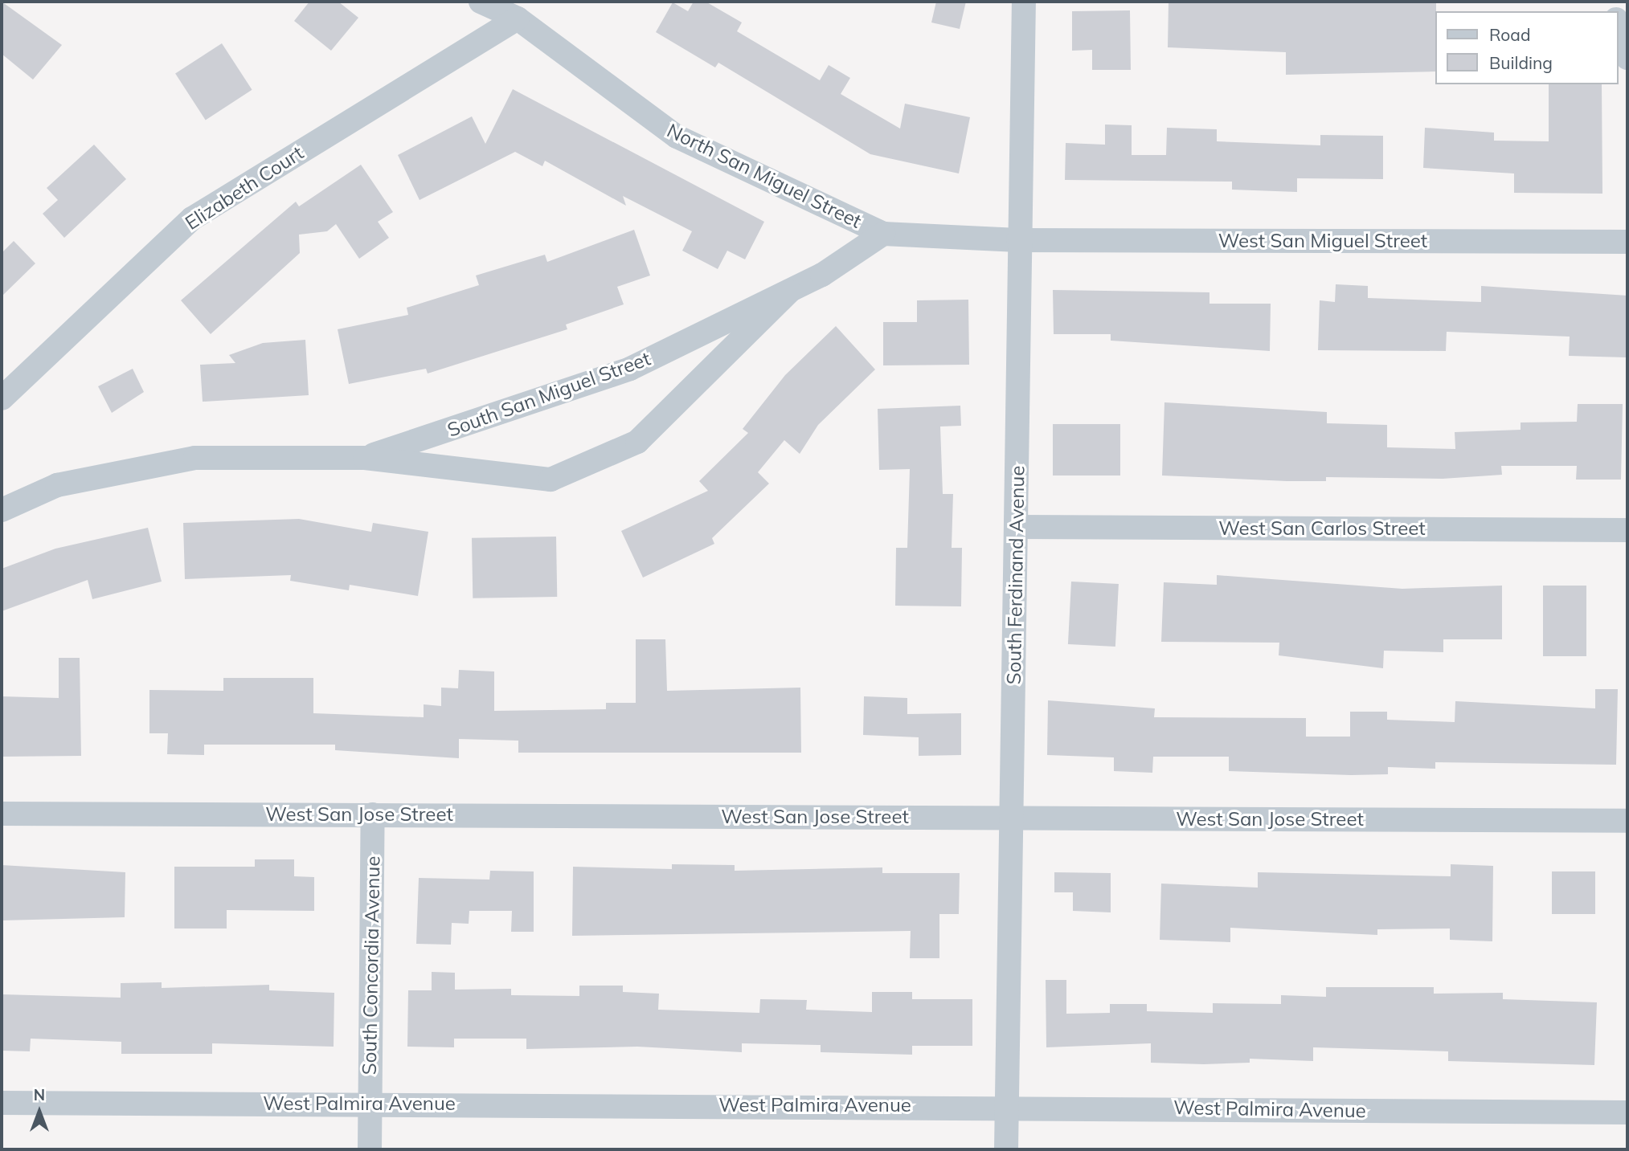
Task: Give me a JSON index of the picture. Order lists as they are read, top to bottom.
{
  "streets": {
    "street": [
      "North San Miguel Street",
      "Elizabeth Court",
      "West San Miguel Street",
      "South San Miguel Street",
      "West San Carlos Street",
      "South Ferdinand Avenue",
      "West San Jose Street",
      "South Concordia Avenue",
      "West Palmira Avenue"
    ]
  },
  "crossings": [
    ["North San Miguel Street", "Elizabeth Court"],
    ["North San Miguel Street", "West San Miguel Street"],
    ["North San Miguel Street", "South San Miguel Street"],
    ["North San Miguel Street", "South Ferdinand Avenue"],
    ["West San Miguel Street", "South Ferdinand Avenue"],
    ["West San Carlos Street", "South Ferdinand Avenue"],
    ["South Ferdinand Avenue", "West San Jose Street"],
    ["South Ferdinand Avenue", "West Palmira Avenue"],
    ["West San Jose Street", "South Concordia Avenue"],
    ["South Concordia Avenue", "West Palmira Avenue"]
  ],
  "legend": ["Road", "Building"],
  "north": "top"
}
